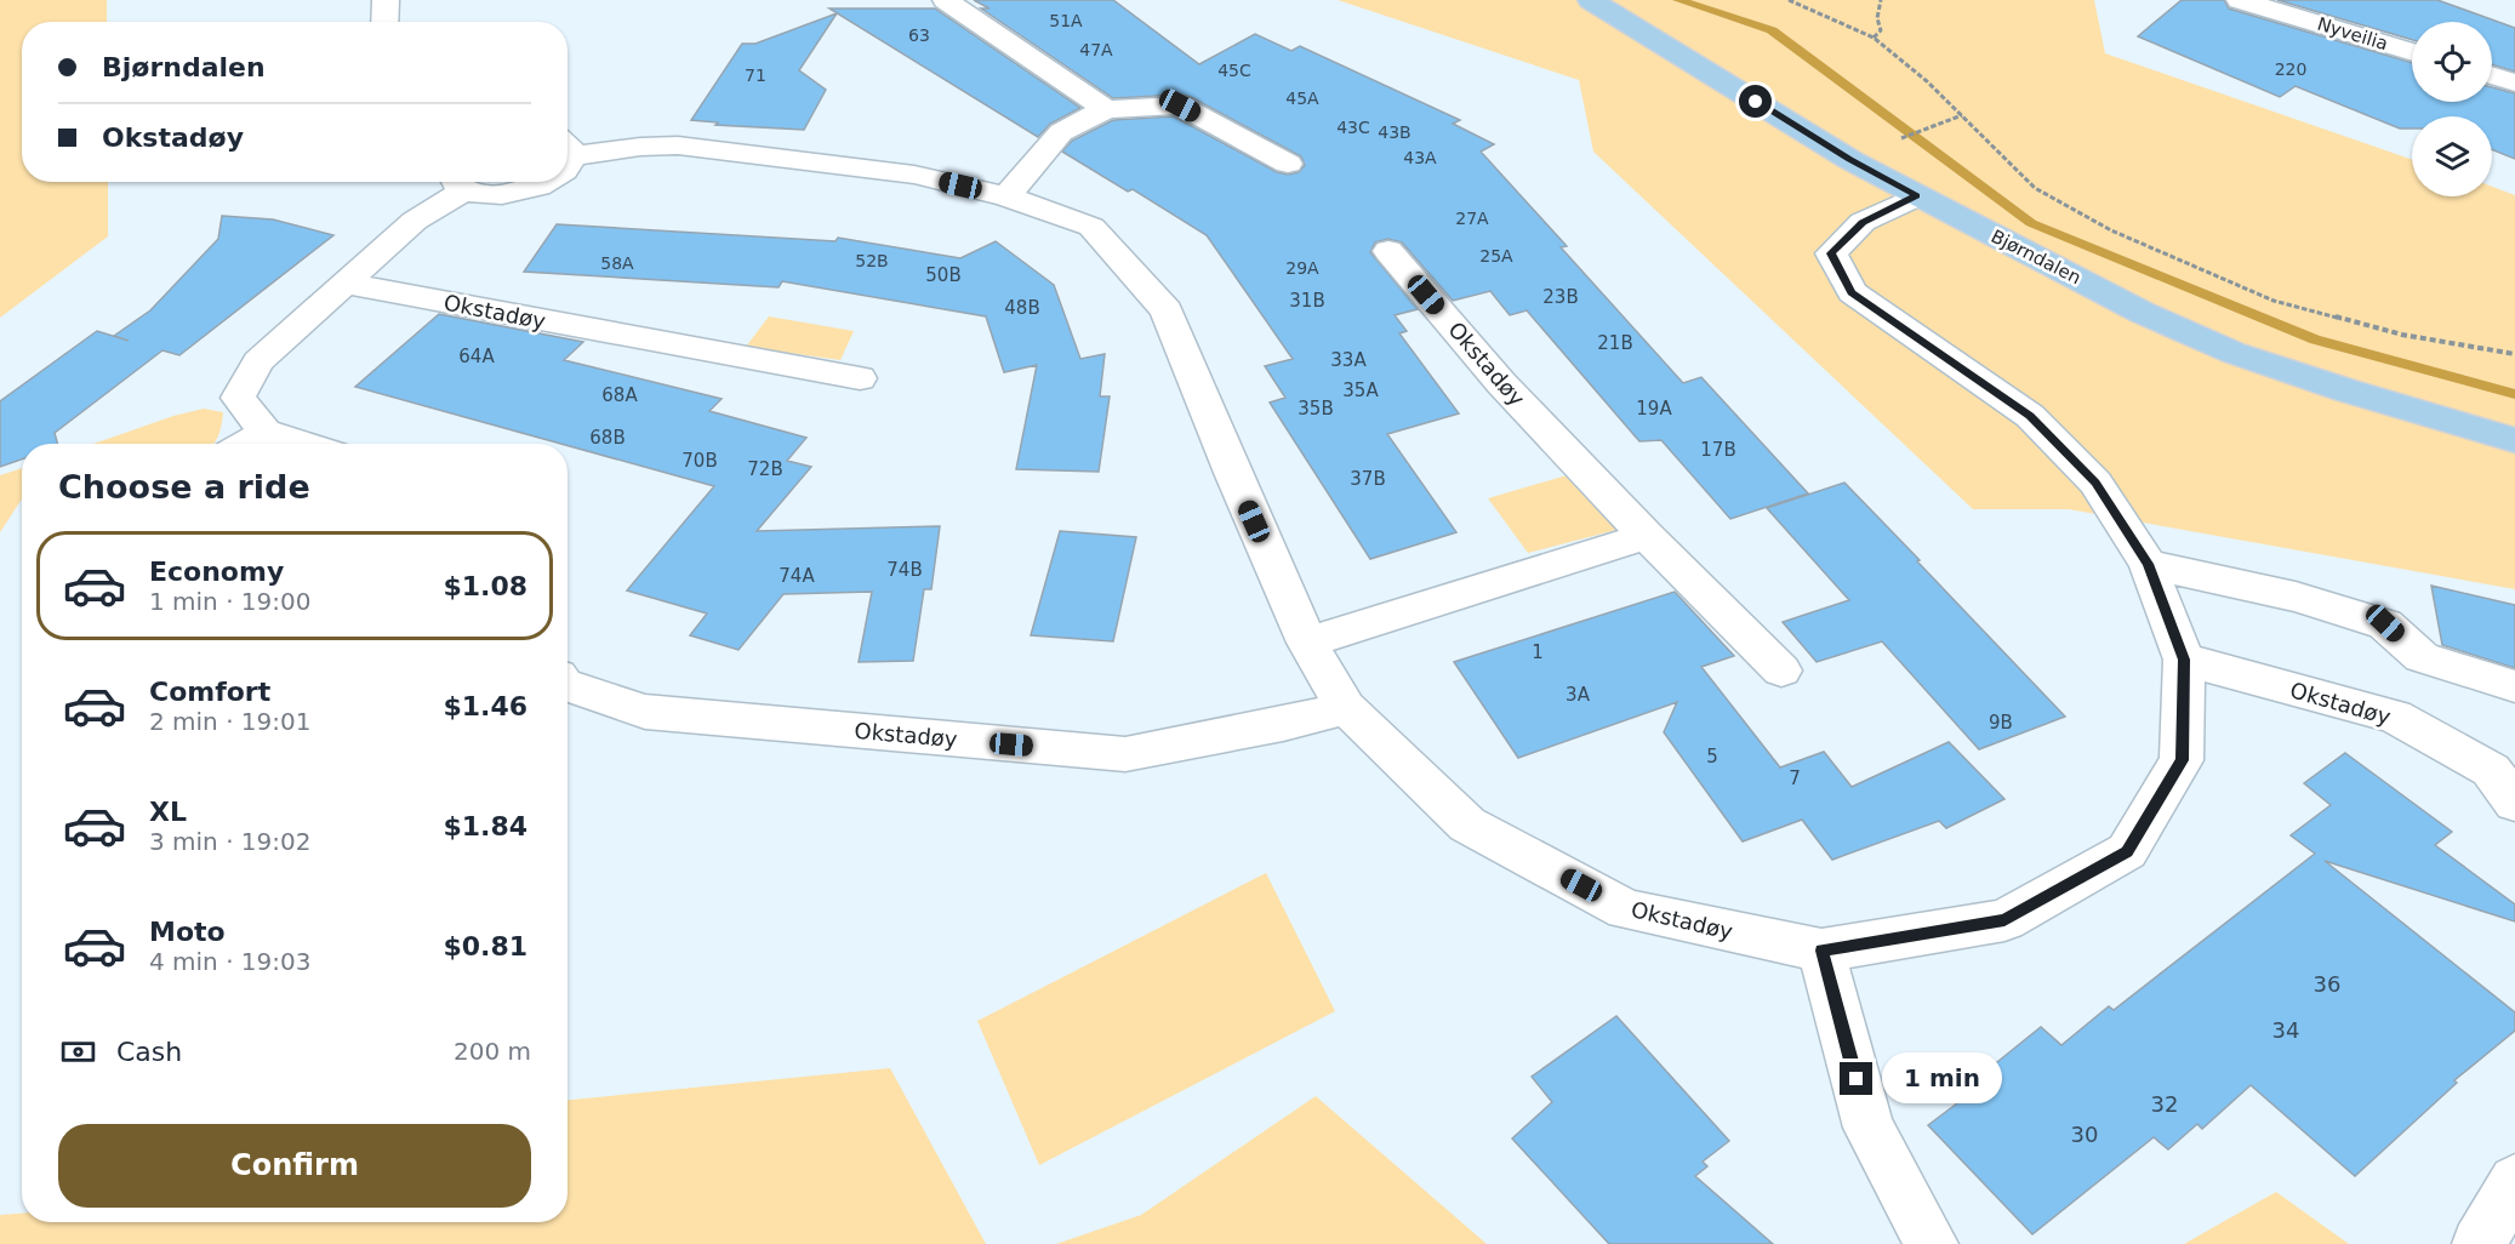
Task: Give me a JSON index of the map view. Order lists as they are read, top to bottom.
{
  "streets": {
    "main road": ["Bjørndalen"],
    "street": ["Nyveilia", "Okstadøy"]
  },
  "crossings": [
    ["Bjørndalen", "Okstadøy"]
  ],
  "house_numbers": [
    "51A",
    "63",
    "47A",
    "220",
    "45C",
    "71",
    "45A",
    "43C",
    "43B",
    "43A",
    "27A",
    "25A",
    "52B",
    "58A",
    "29A",
    "50B",
    "23B",
    "31B",
    "48B",
    "21B",
    "64A",
    "33A",
    "35A",
    "68A",
    "35B",
    "19A",
    "68B",
    "17B",
    "70B",
    "72B",
    "37B",
    "74B",
    "74A",
    "1",
    "3A",
    "9B",
    "5",
    "7",
    "36",
    "34",
    "32",
    "30"
  ],
  "page": {
    "banner": ["Bjørndalen", "Okstadøy"],
    "heading": "Choose a ride",
    "list": [
      {
        "name": "Economy",
        "note": "1 min · 19:00",
        "value": "$1.08"
      },
      {
        "name": "Comfort",
        "note": "2 min · 19:01",
        "value": "$1.46"
      },
      {
        "name": "XL",
        "note": "3 min · 19:02",
        "value": "$1.84"
      },
      {
        "name": "Moto",
        "note": "4 min · 19:03",
        "value": "$0.81"
      }
    ],
    "pay": ["Cash", "200 m"],
    "bubble": "1 min",
    "buttons": "Confirm"
  }
}
